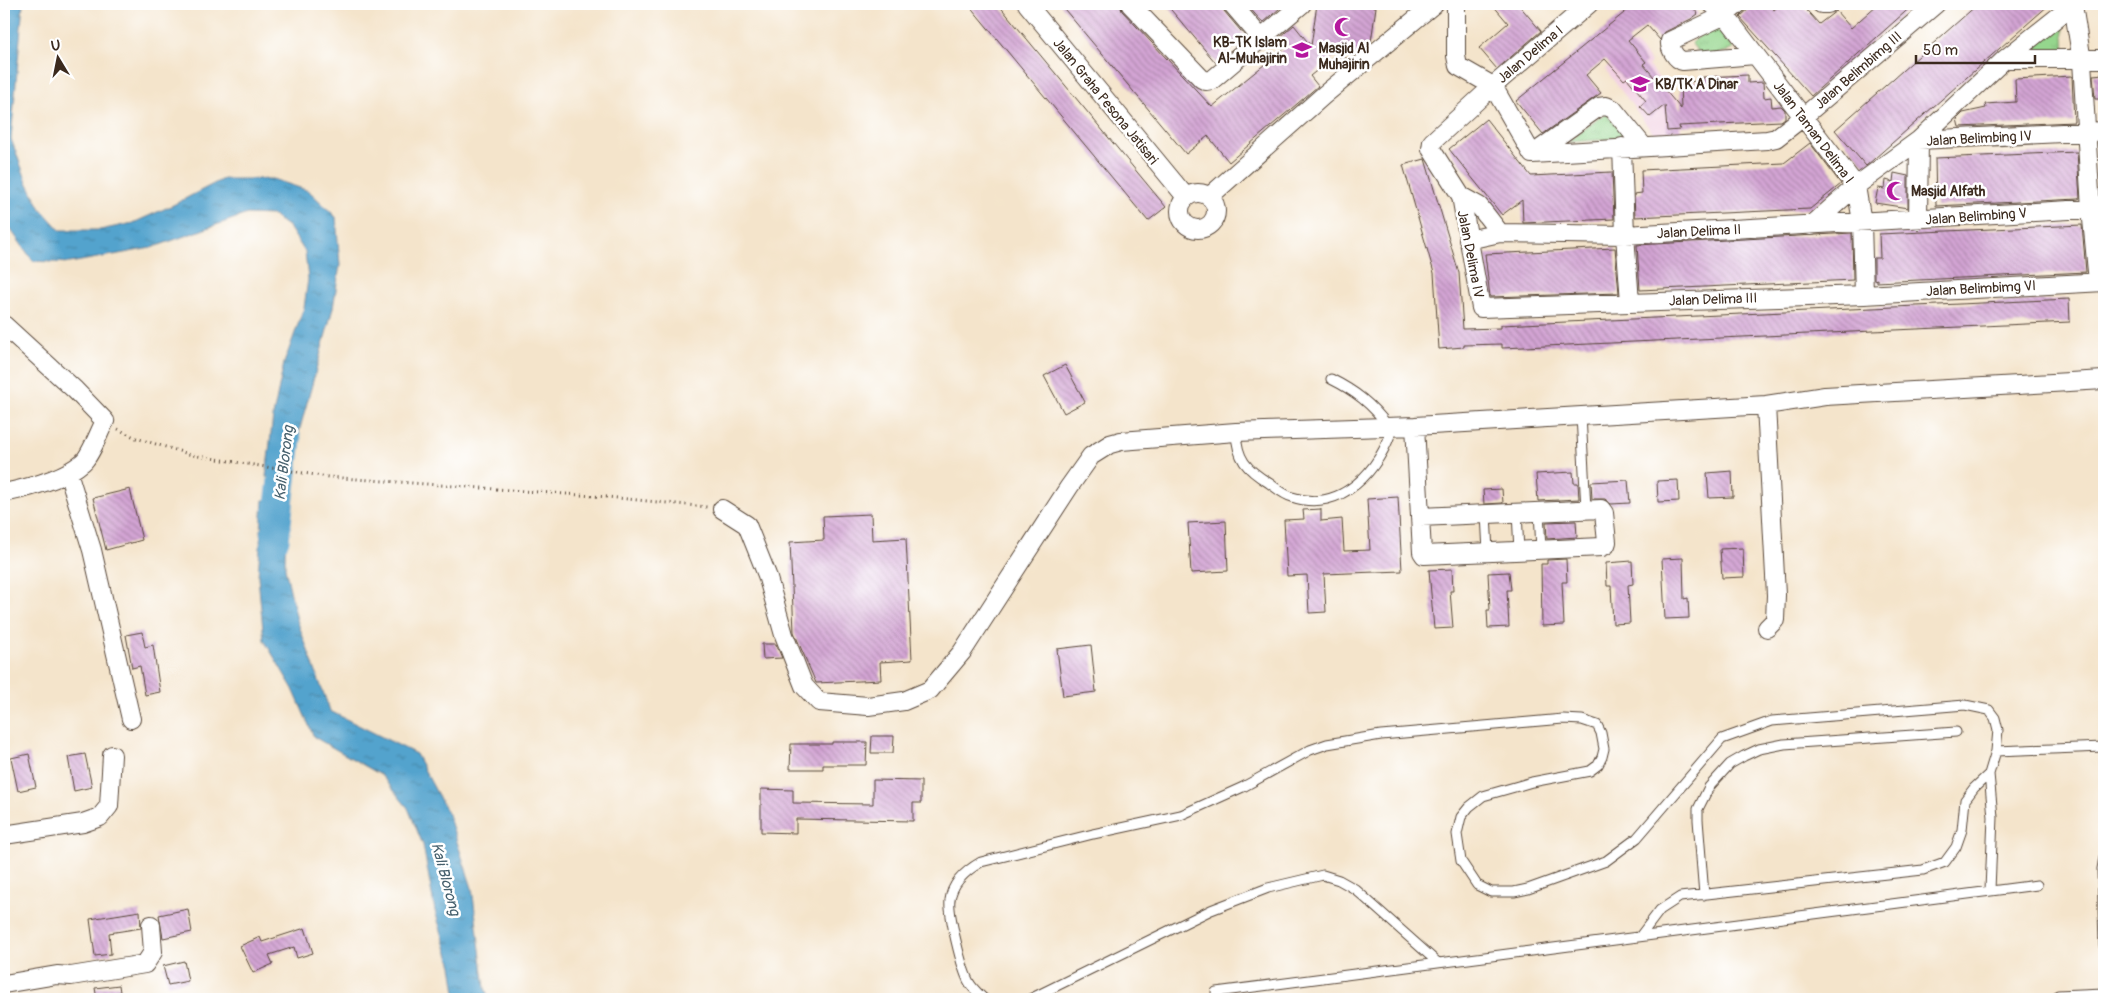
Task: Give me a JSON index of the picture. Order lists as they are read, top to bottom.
{
  "streets": {
    "street": [
      "Jalan Delima I",
      "Jalan Belimbimg III",
      "Jalan Graha Pesona Jatisari",
      "Jalan Taman Delima I",
      "Jalan Belimbing IV",
      "Jalan Belimbing V",
      "Jalan Delima II",
      "Jalan Delima IV",
      "Jalan Belimbimg VI",
      "Jalan Delima III"
    ]
  },
  "crossings": [
    ["Jalan Delima I", "Jalan Delima IV"],
    ["Jalan Belimbimg III", "Jalan Taman Delima I"],
    ["Jalan Taman Delima I", "Jalan Delima II"],
    ["Jalan Belimbing IV", "Jalan Belimbing V"],
    ["Jalan Belimbing V", "Jalan Delima II"],
    ["Jalan Delima II", "Jalan Delima IV"],
    ["Jalan Delima IV", "Jalan Delima III"],
    ["Jalan Belimbimg VI", "Jalan Delima III"]
  ],
  "water": ["Kali Blorong"],
  "places": {
    "mosque": ["Masjid Al Muhajirin", "Masjid Alfath"],
    "school or university": ["KB-TK Islam Al-Muhajirin", "KB/TK A Dinar"]
  },
  "scale_bar": "50 m",
  "north": "top"
}
